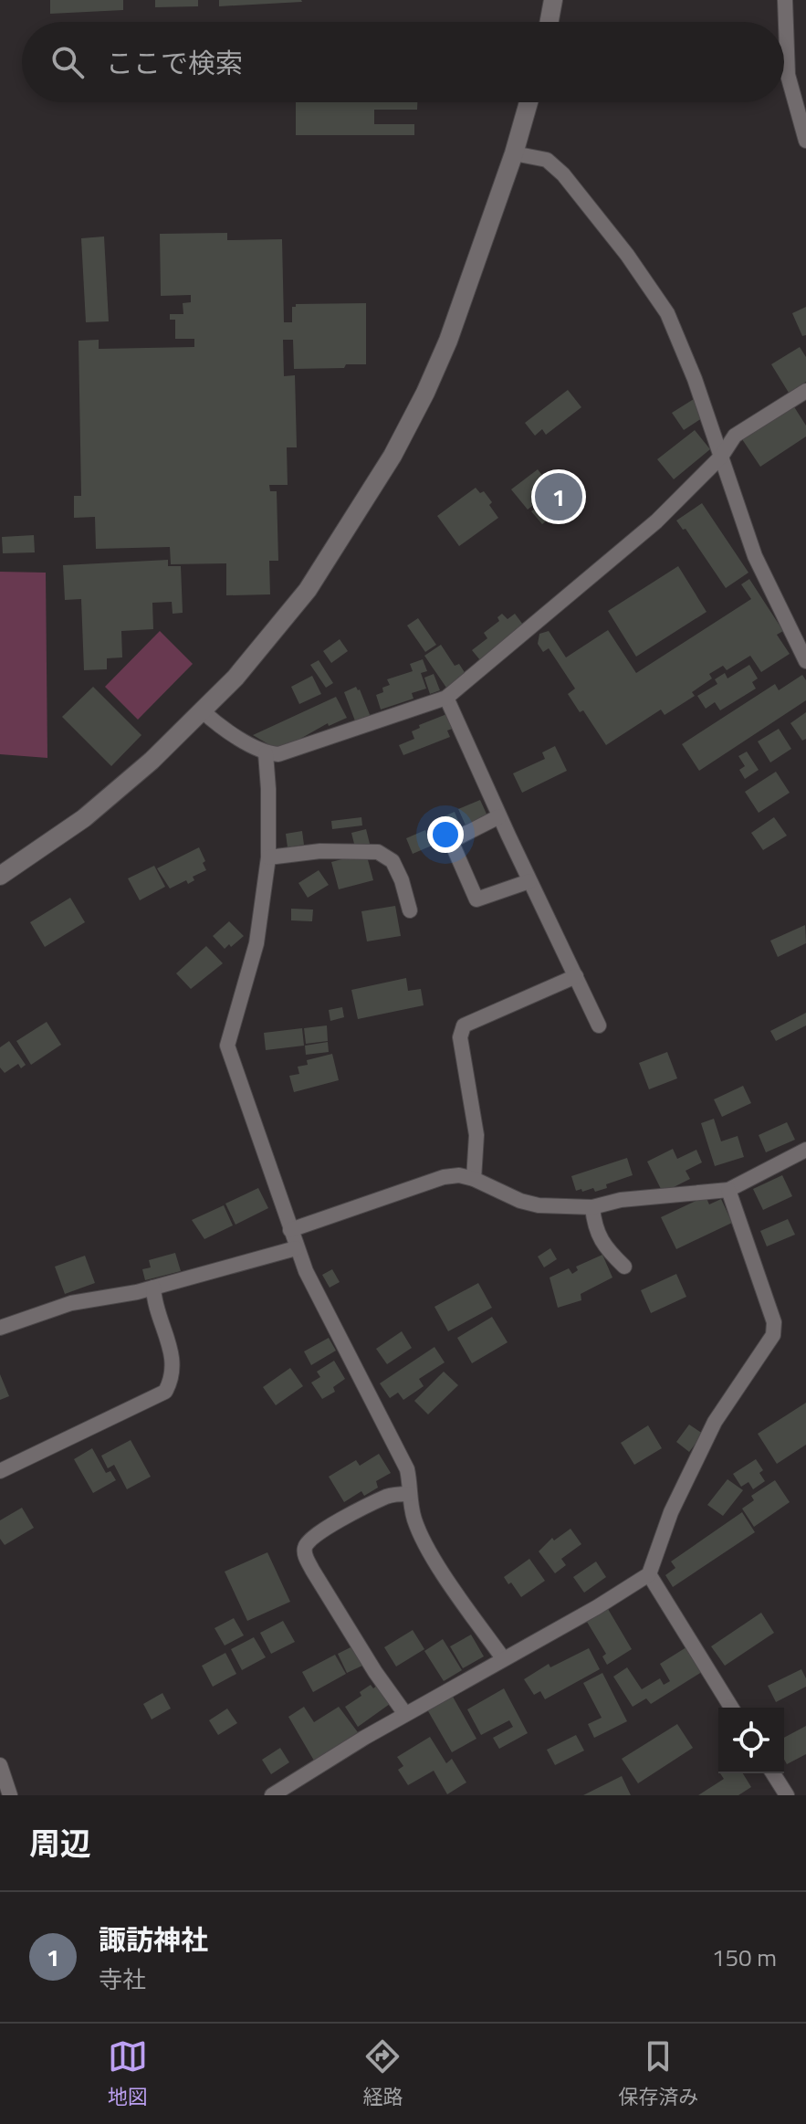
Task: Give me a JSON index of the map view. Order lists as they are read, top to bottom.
{
  "page": {
    "search": "ここで検索",
    "pins": "1",
    "heading": "周辺",
    "list": [
      {
        "mark": "1",
        "name": "諏訪神社",
        "note": "寺社",
        "value": "150 m"
      }
    ],
    "nav": ["地図", "経路", "保存済み"]
  }
}
